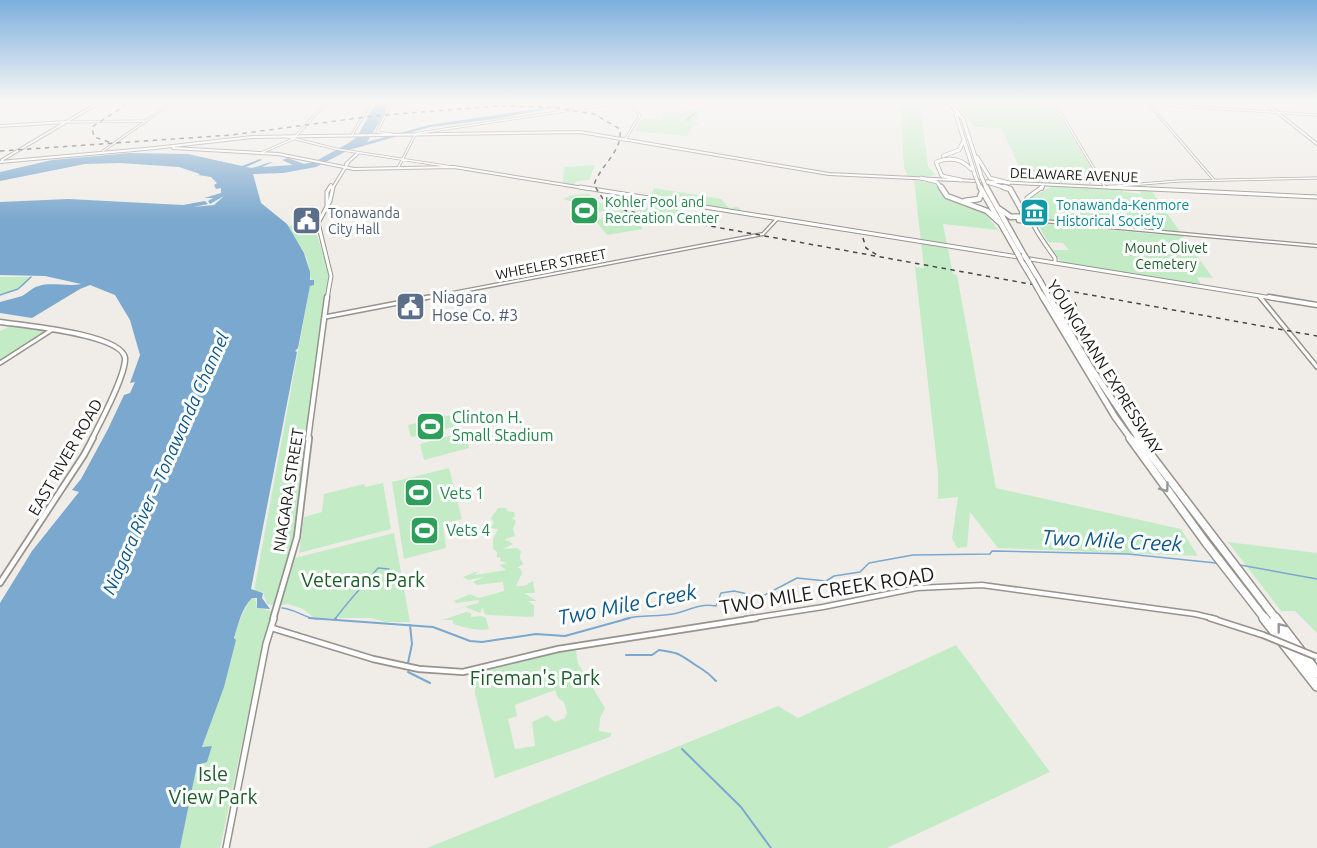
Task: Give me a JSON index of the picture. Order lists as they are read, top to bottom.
{
  "streets": {
    "highway": ["YOUNGMANN EXPRESSWAY"],
    "main road": ["DELAWARE AVENUE", "EAST RIVER ROAD", "NIAGARA STREET"],
    "street": ["WHEELER STREET", "TWO MILE CREEK ROAD"]
  },
  "crossings": [
    ["DELAWARE AVENUE", "YOUNGMANN EXPRESSWAY"],
    ["WHEELER STREET", "NIAGARA STREET"],
    ["NIAGARA STREET", "TWO MILE CREEK ROAD"]
  ],
  "water": ["Niagara River – Tonawanda Channel", "Two Mile Creek"],
  "parks": [
    "Mount Olivet Cemetery",
    "Veterans Park",
    "Fireman's Park",
    "Isle View Park"
  ],
  "places": {
    "sports": [
      "Kohler Pool and Recreation Center",
      "Clinton H. Small Stadium",
      "Vets 1",
      "Vets 4"
    ],
    "museum": ["Tonawanda-Kenmore Historical Society"],
    "public building": ["Tonawanda City Hall", "Niagara Hose Co. #3"]
  }
}
